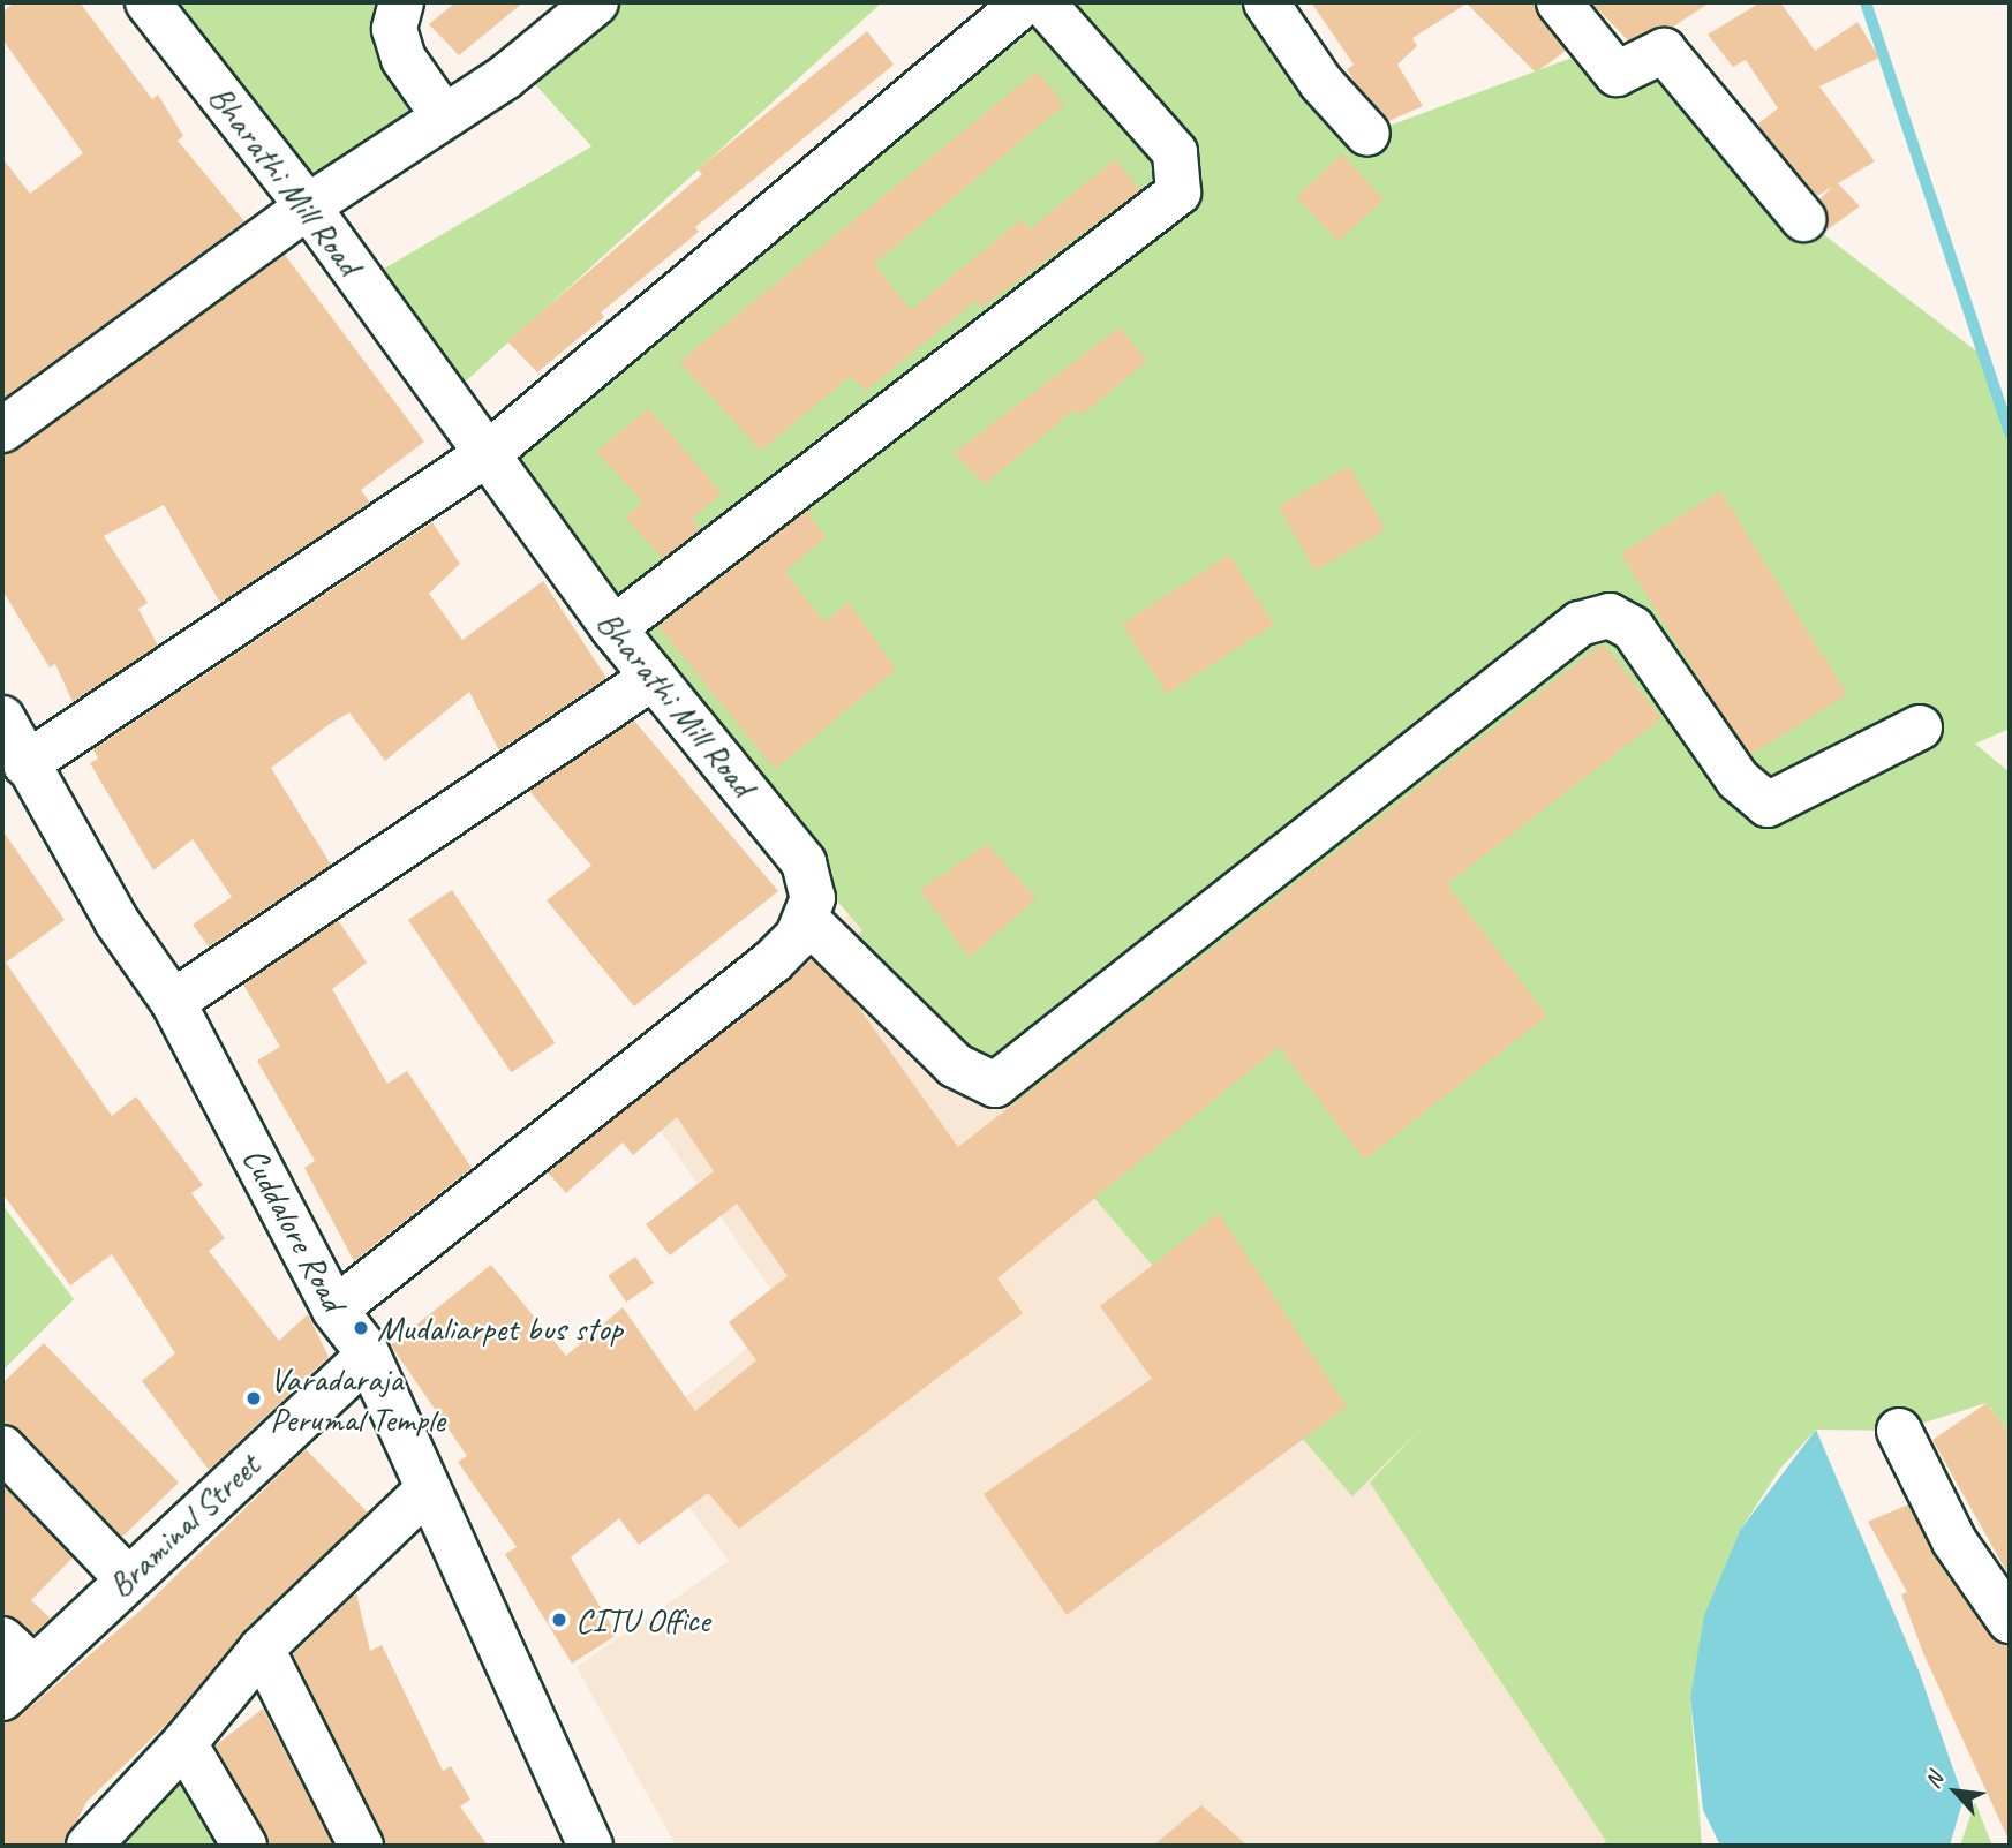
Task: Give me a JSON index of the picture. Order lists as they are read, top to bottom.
{
  "streets": {
    "street": ["Bharathi Mill Road", "Cuddalore Road", "Braminal Street"]
  },
  "crossings": [
    ["Cuddalore Road", "Braminal Street"]
  ],
  "places": ["Mudaliarpet bus stop", "Varadaraja Perumal Temple", "CITU Office"],
  "north": "top left"
}
